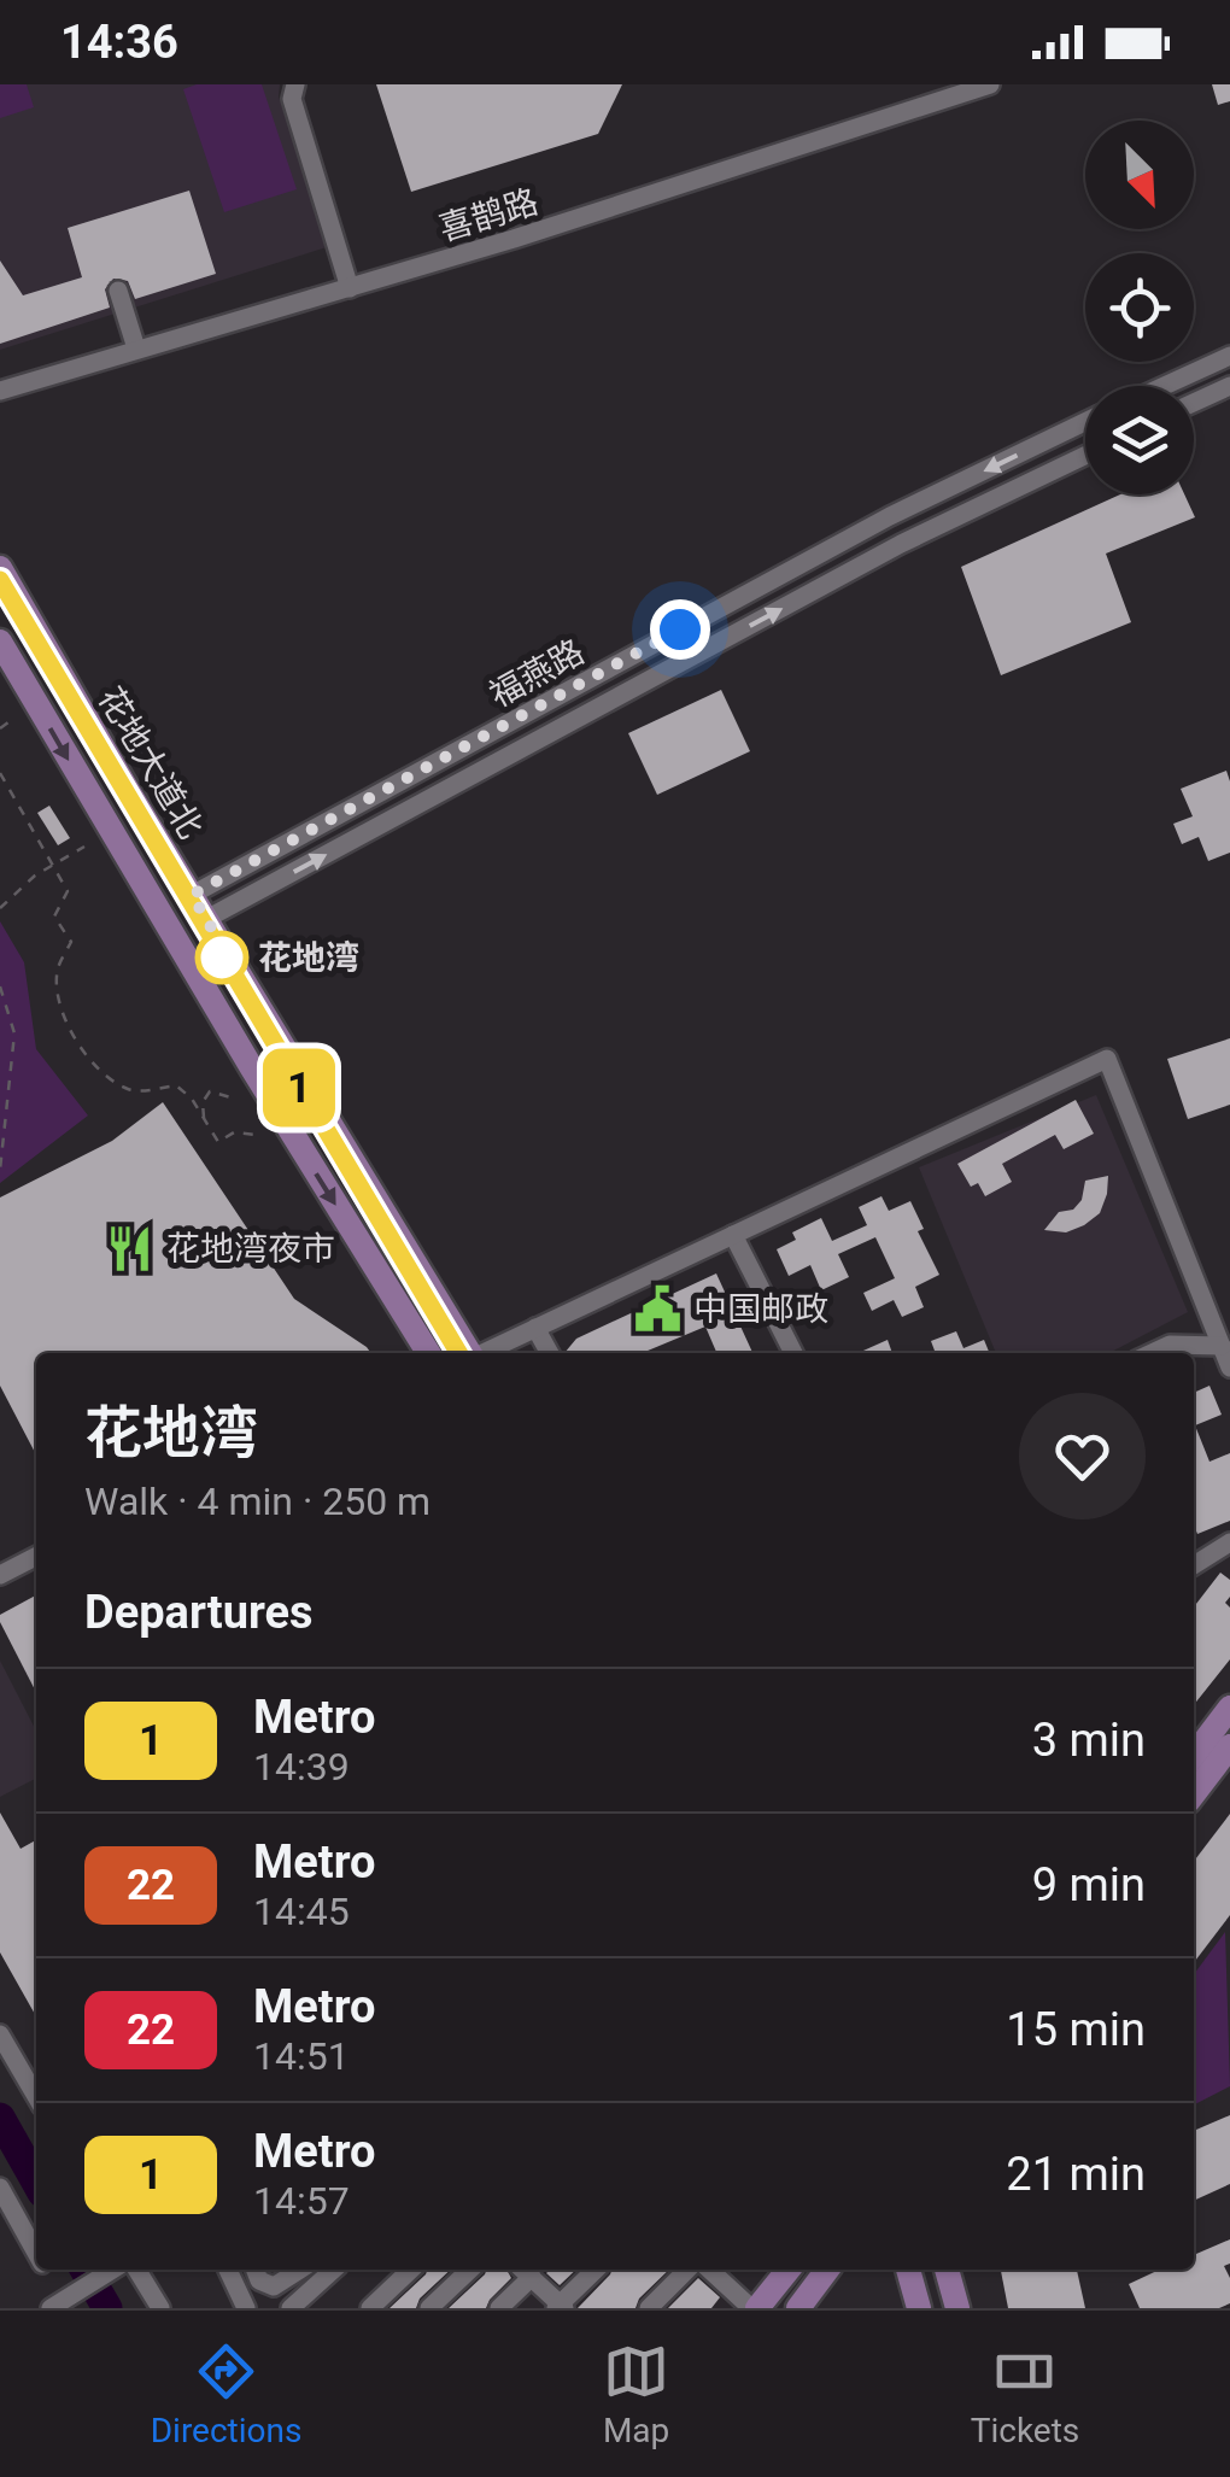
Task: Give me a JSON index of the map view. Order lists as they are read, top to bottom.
{
  "streets": {
    "main road": ["花地大道北"],
    "street": ["喜鹊路", "福燕路"]
  },
  "crossings": [
    ["福燕路", "花地大道北"]
  ],
  "places": {
    "other": ["花地湾"],
    "restaurant": ["花地湾夜市"],
    "public building": ["中国邮政"]
  },
  "lines": ["metro line 1"],
  "north": "bottom right",
  "page": {
    "status": "14:36",
    "on_map": "1",
    "heading": [
      ["花地湾", "Walk · 4 min · 250 m"],
      "Departures"
    ],
    "list": [
      {
        "mark": "1",
        "name": "Metro",
        "note": "14:39",
        "value": "3 min"
      },
      {
        "mark": "22",
        "name": "Metro",
        "note": "14:45",
        "value": "9 min"
      },
      {
        "mark": "22",
        "name": "Metro",
        "note": "14:51",
        "value": "15 min"
      },
      {
        "mark": "1",
        "name": "Metro",
        "note": "14:57",
        "value": "21 min"
      }
    ],
    "tabs": ["Directions", "Map", "Tickets"]
  }
}
